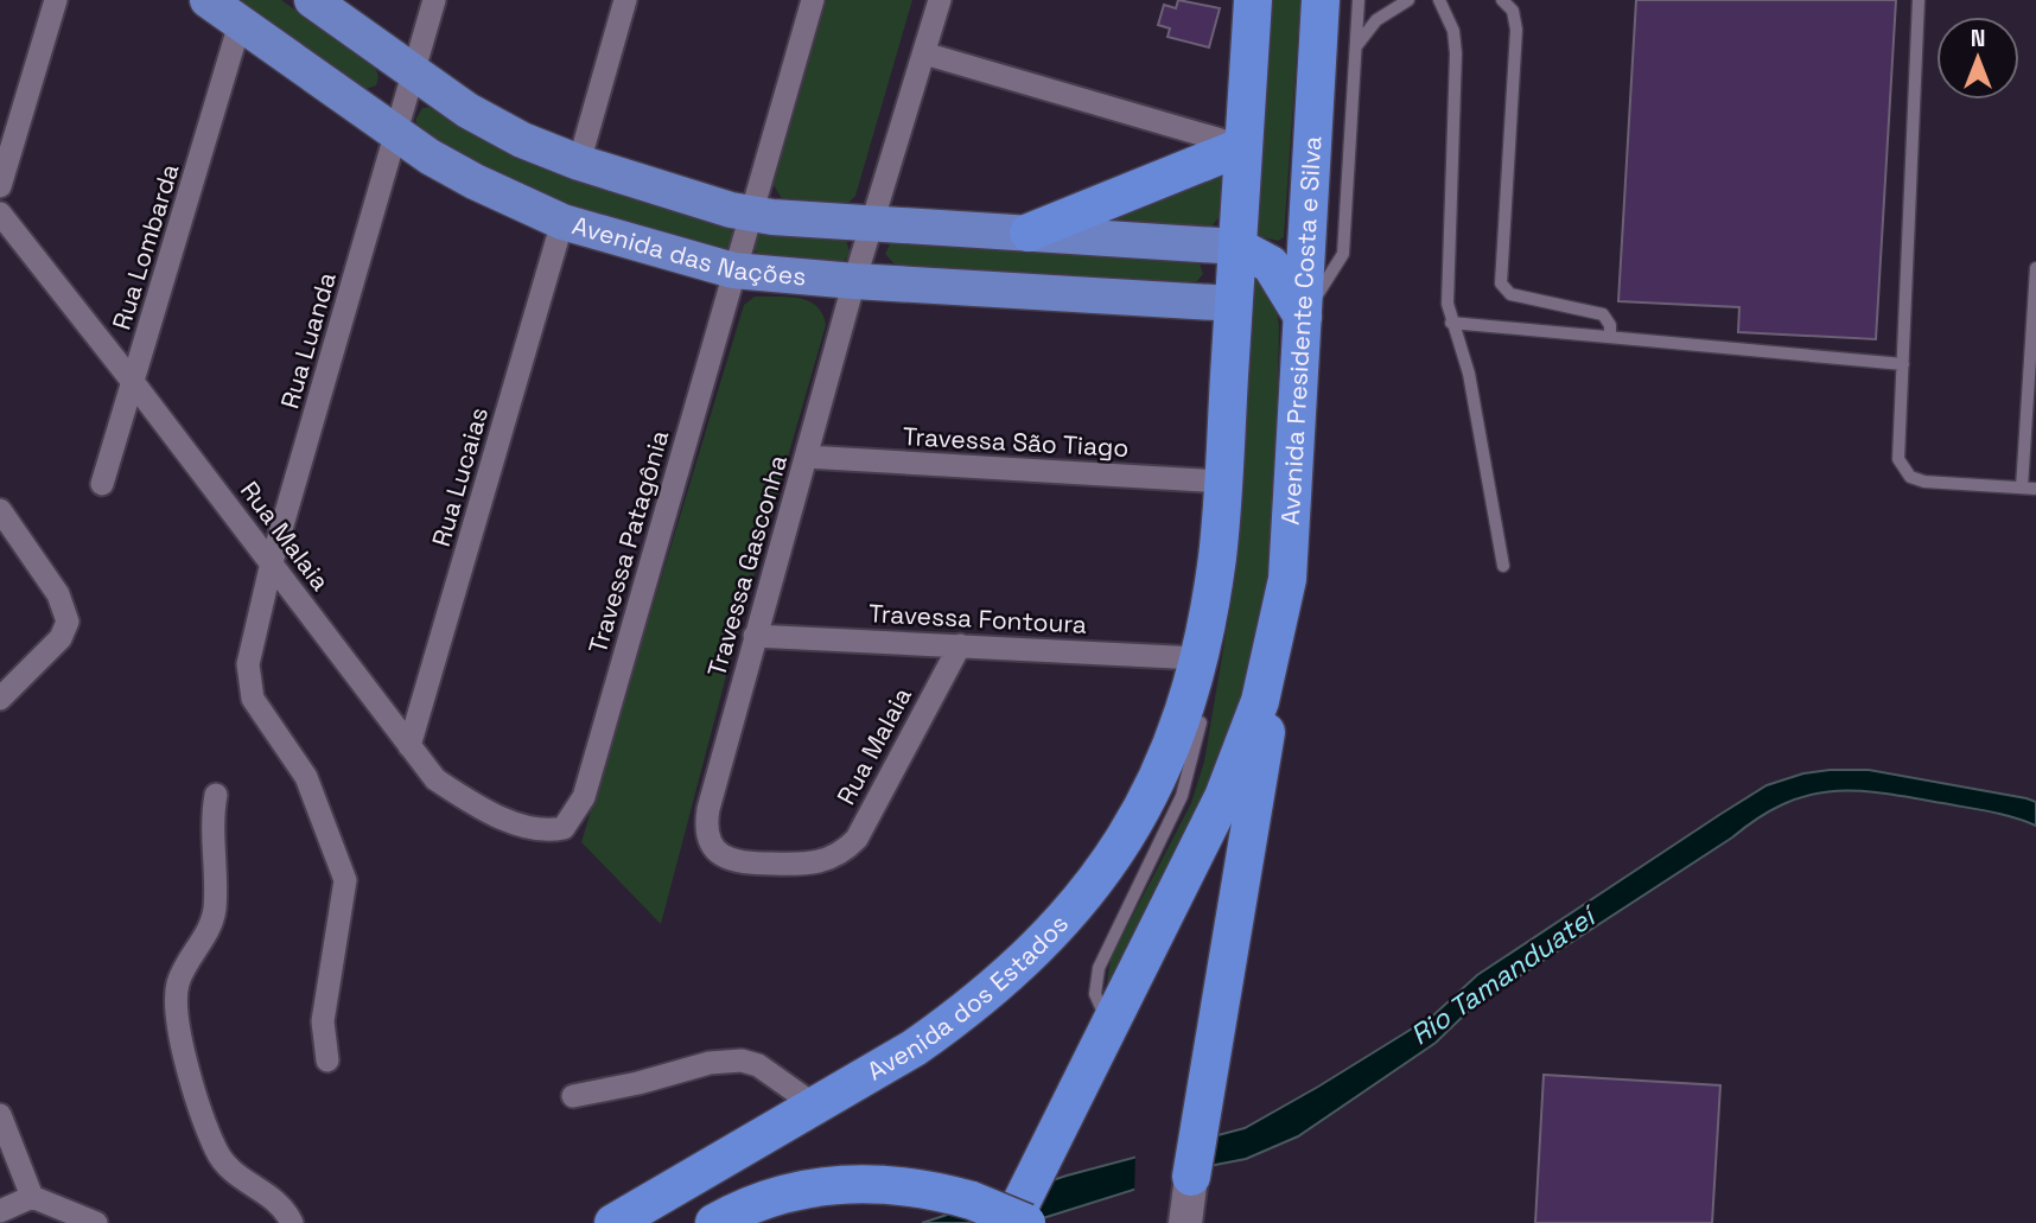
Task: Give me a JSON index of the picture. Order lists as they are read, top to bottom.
{
  "streets": {
    "highway": ["Avenida Presidente Costa e Silva", "Avenida dos Estados"],
    "main road": ["Avenida das Nações"],
    "street": [
      "Rua Lombarda",
      "Rua Luanda",
      "Travessa São Tiago",
      "Rua Lucaias",
      "Rua Malaia",
      "Travessa Patagônia",
      "Travessa Gasconha",
      "Travessa Fontoura"
    ]
  },
  "crossings": [
    ["Rua Lombarda", "Avenida das Nações"],
    ["Rua Lombarda", "Rua Malaia"],
    ["Avenida das Nações", "Rua Luanda"],
    ["Avenida das Nações", "Rua Lucaias"],
    ["Avenida das Nações", "Travessa Patagônia"],
    ["Avenida das Nações", "Travessa Gasconha"],
    ["Rua Luanda", "Rua Malaia"],
    ["Travessa São Tiago", "Travessa Gasconha"],
    ["Rua Lucaias", "Rua Malaia"],
    ["Rua Malaia", "Travessa Patagônia"],
    ["Rua Malaia", "Travessa Gasconha"],
    ["Rua Malaia", "Travessa Fontoura"],
    ["Travessa Gasconha", "Travessa Fontoura"],
    ["Travessa Fontoura", "Avenida dos Estados"]
  ],
  "water": ["Rio Tamanduateí"],
  "north": "top"
}
